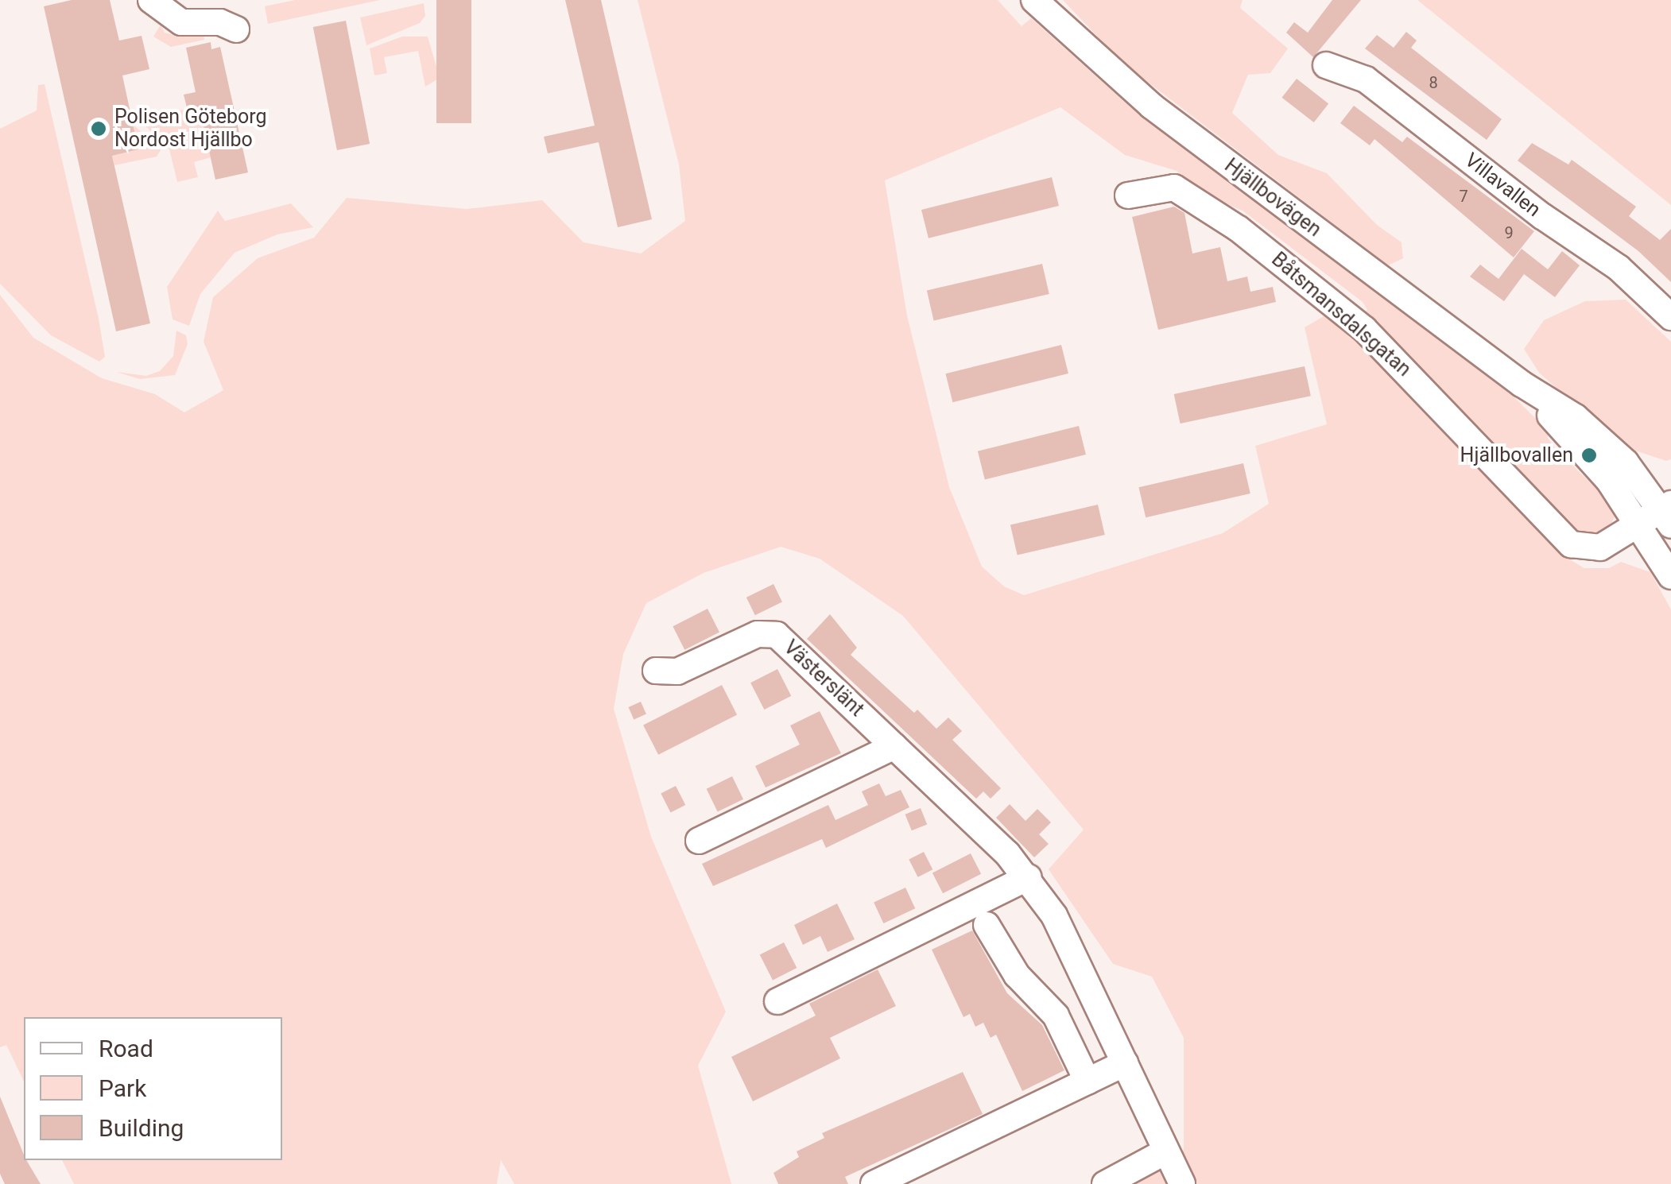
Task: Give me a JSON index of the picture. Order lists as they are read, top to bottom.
{
  "streets": {
    "street": [
      "Villavallen",
      "Hjällbovägen",
      "Båtsmansdalsgatan",
      "Västerslänt"
    ]
  },
  "crossings": [
    ["Hjällbovägen", "Båtsmansdalsgatan"]
  ],
  "places": ["Polisen Göteborg Nordost Hjällbo", "Hjällbovallen"],
  "house_numbers": ["8", "7", "9"],
  "legend": ["Road", "Park", "Building"]
}
